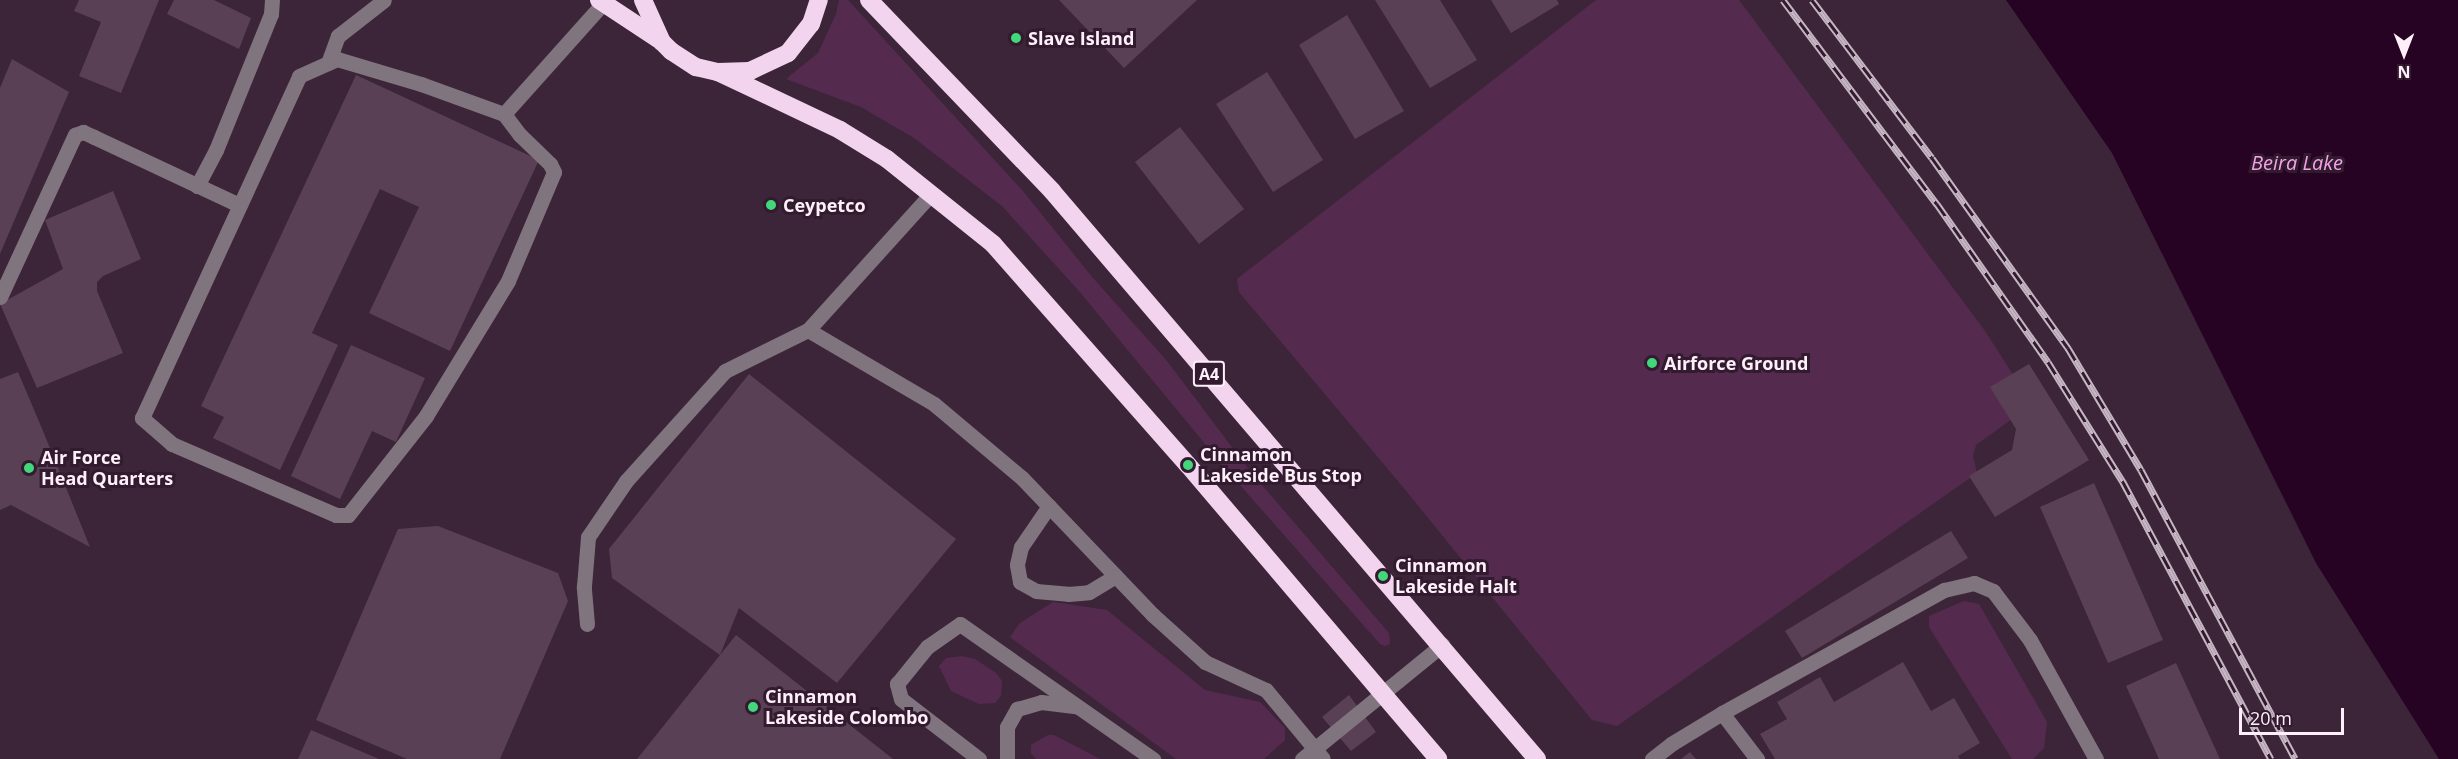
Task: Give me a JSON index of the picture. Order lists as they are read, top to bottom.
{
  "streets": {
    "highway": ["A4"]
  },
  "water": ["Beira Lake"],
  "places": [
    "Slave Island",
    "Ceypetco",
    "Airforce Ground",
    "Cinnamon Lakeside Bus Stop",
    "Air Force Head Quarters",
    "Cinnamon Lakeside Halt",
    "Cinnamon Lakeside Colombo"
  ],
  "scale_bar": "20 m",
  "north": "bottom"
}
